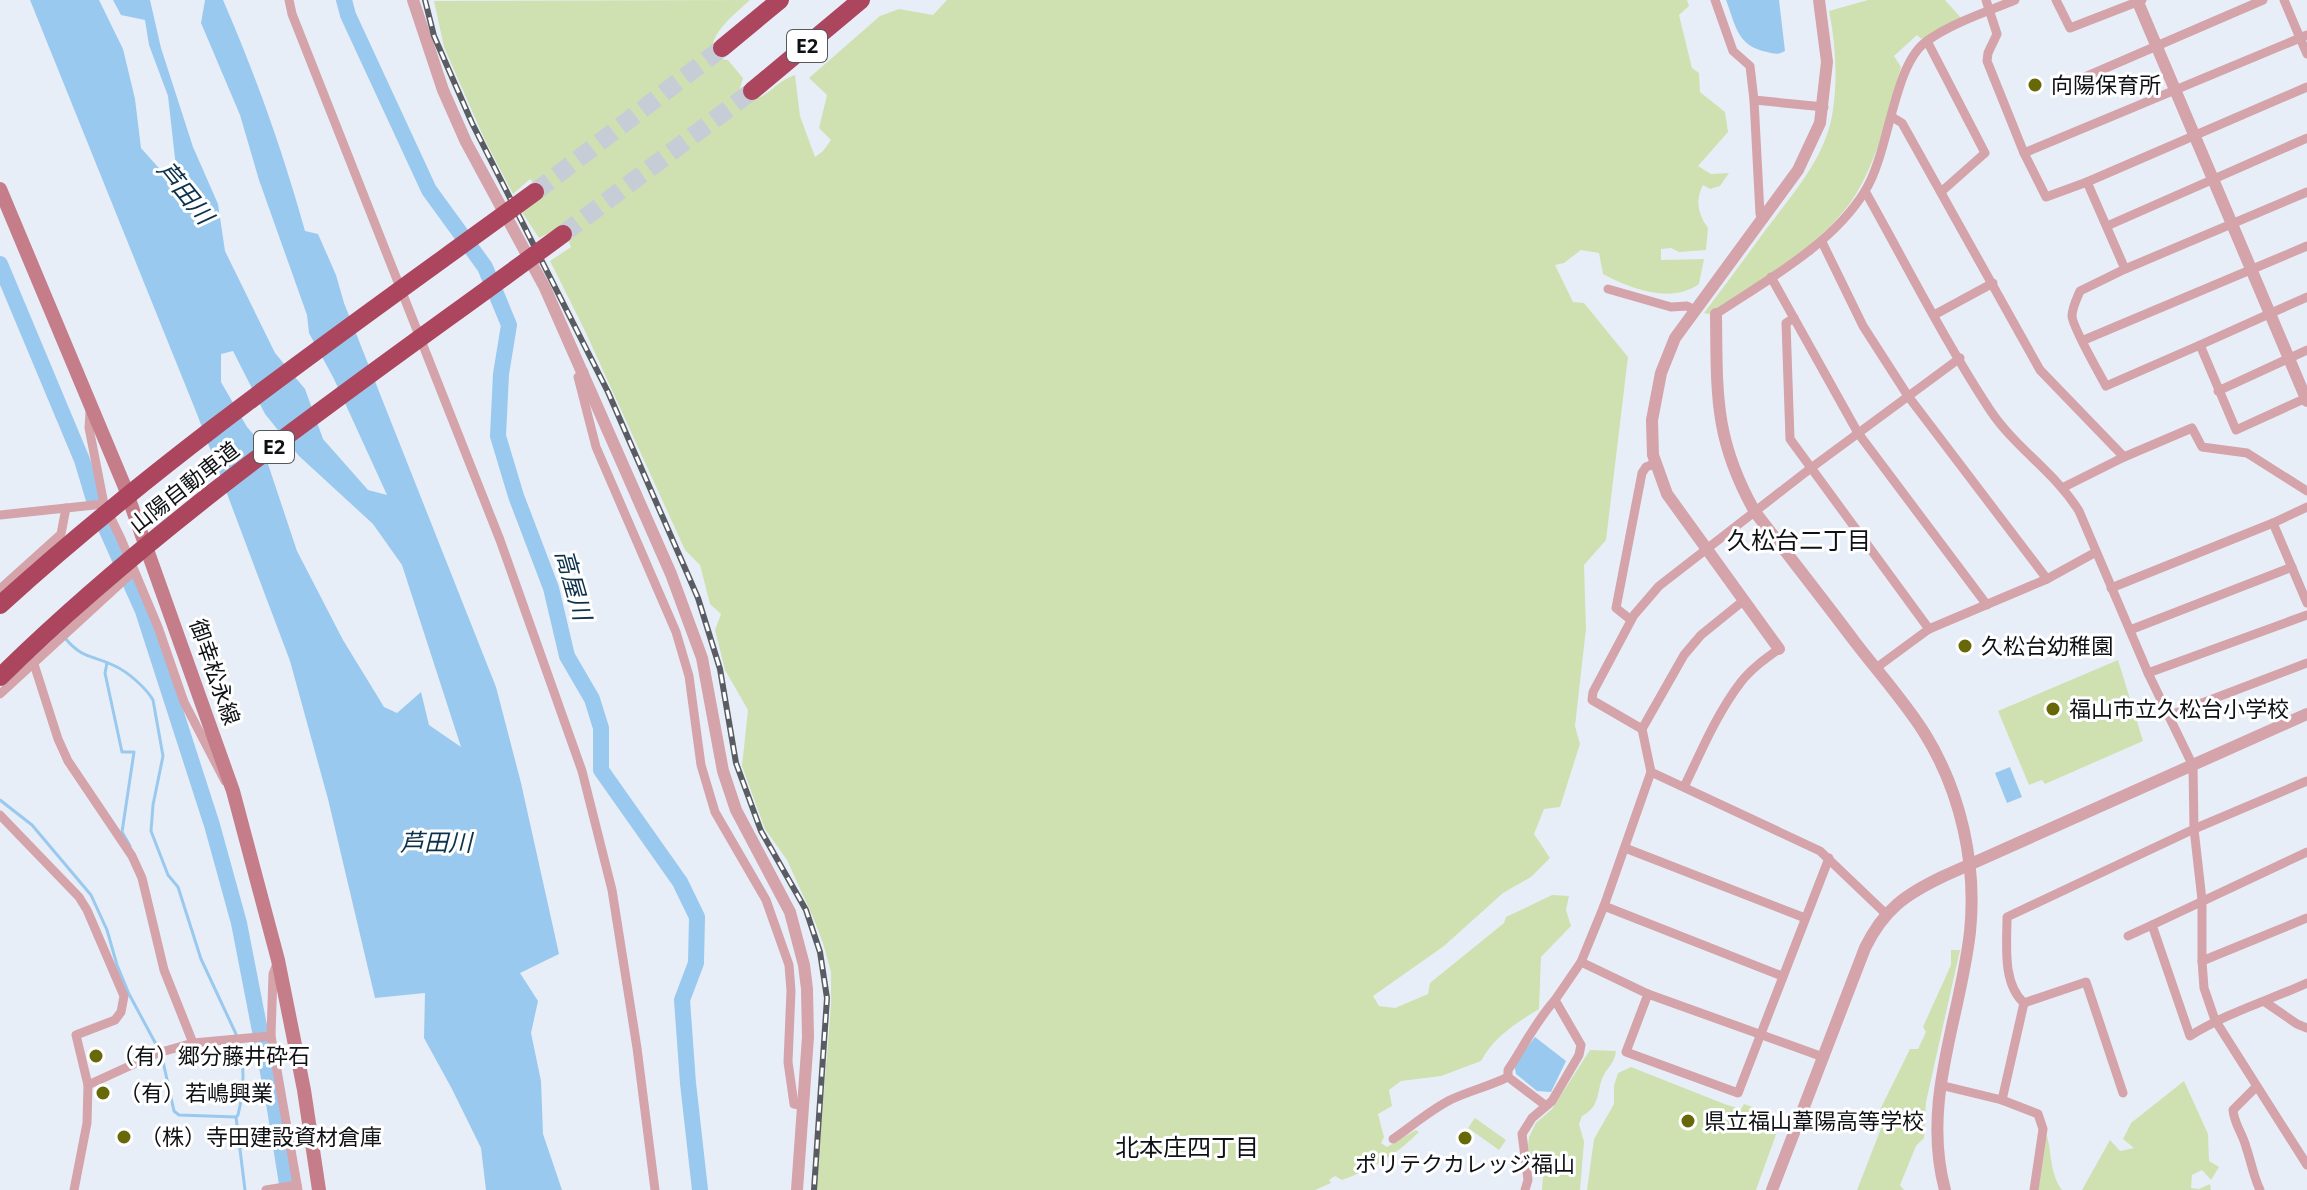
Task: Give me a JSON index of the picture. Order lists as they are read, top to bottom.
{
  "streets": {
    "highway": ["E2", "山陽自動車道"],
    "main road": ["御幸松永線"]
  },
  "districts": ["久松台二丁目", "北本庄四丁目"],
  "water": ["芦田川", "高屋川"],
  "places": [
    "向陽保育所",
    "久松台幼稚園",
    "福山市立久松台小学校",
    "（有）郷分藤井砕石",
    "（有）若嶋興業",
    "県立福山葦陽高等学校",
    "（株）寺田建設資材倉庫",
    "ポリテクカレッジ福山"
  ]
}
